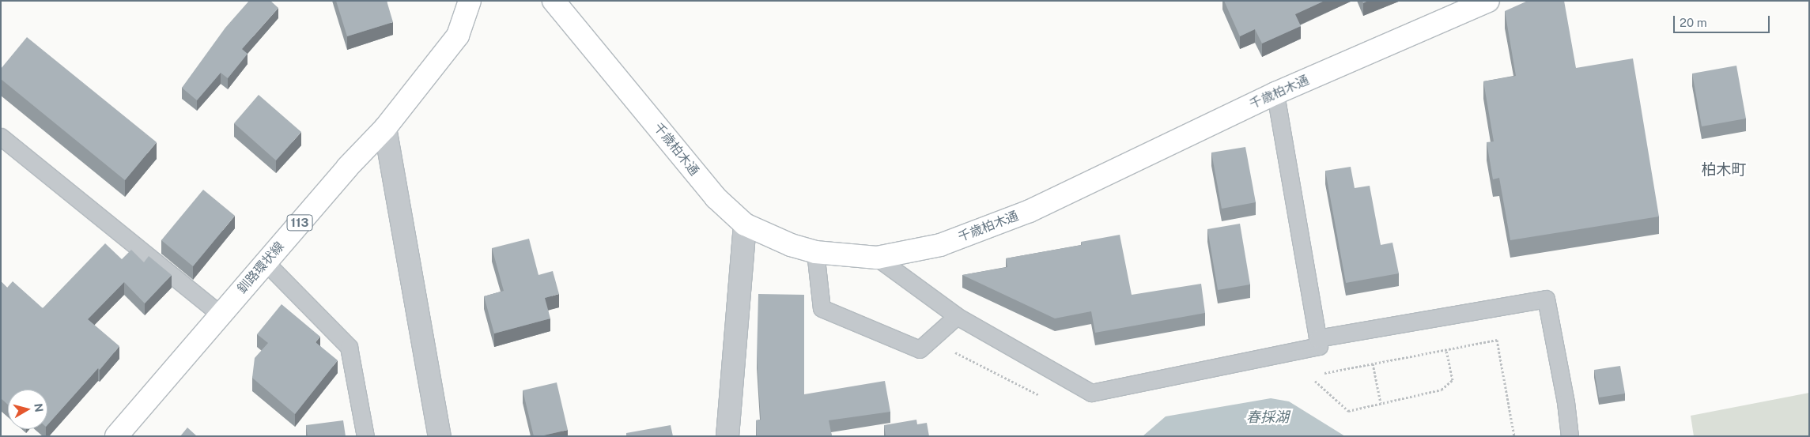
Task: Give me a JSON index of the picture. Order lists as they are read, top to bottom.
{
  "streets": {
    "street": ["千歳柏木通", "113", "釧路環状線"]
  },
  "districts": ["柏木町"],
  "water": ["春採湖"],
  "scale_bar": "20 m",
  "north": "right"
}
